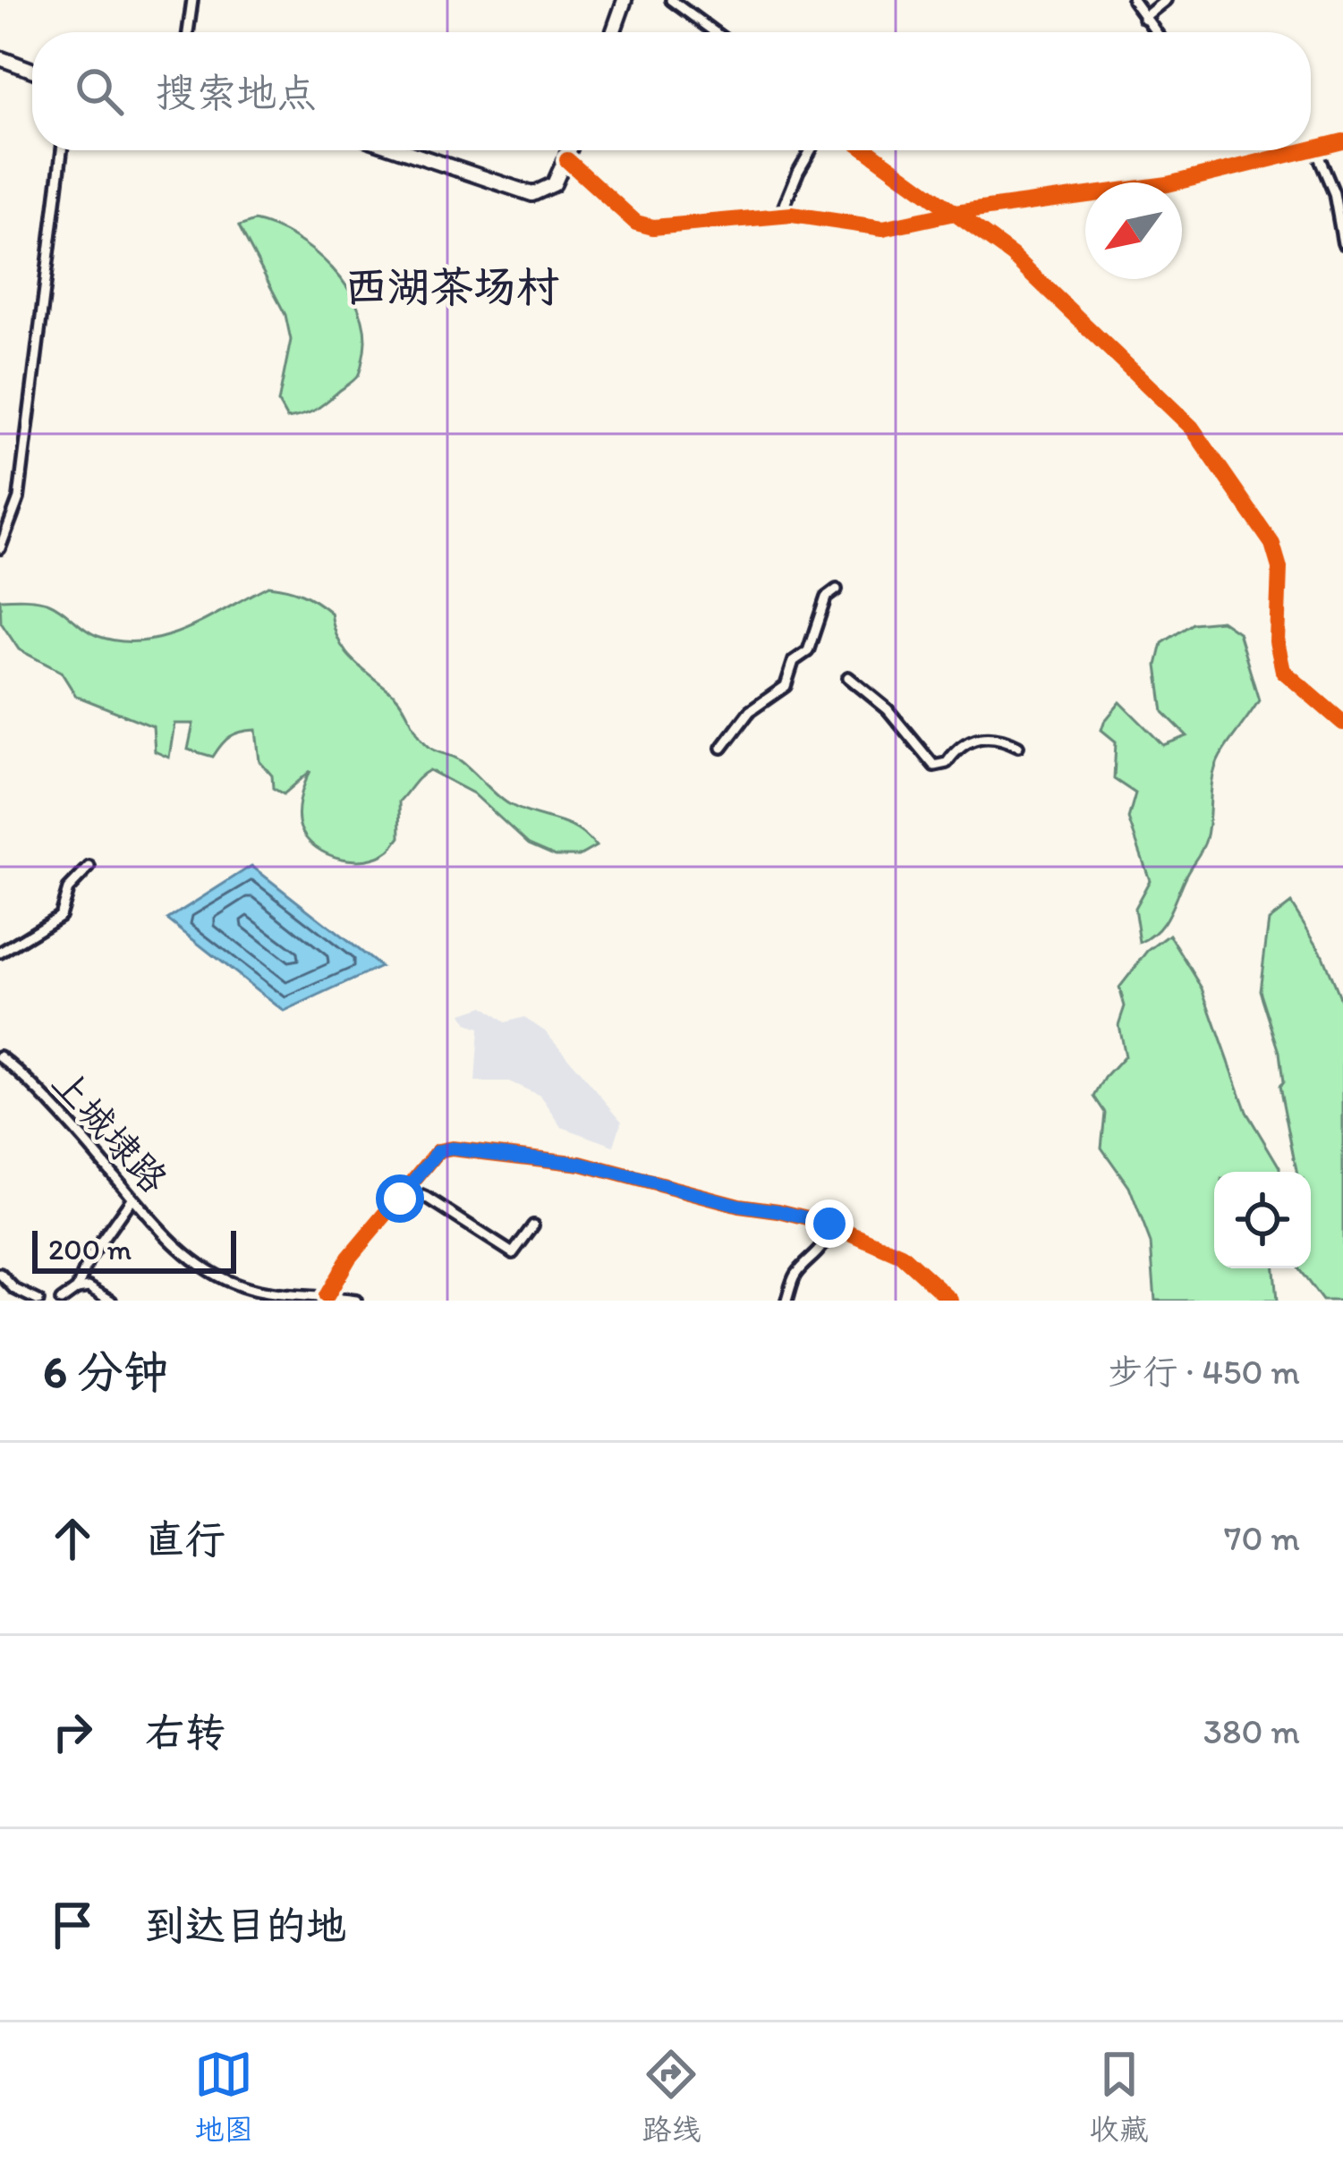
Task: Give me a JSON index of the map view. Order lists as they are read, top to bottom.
{
  "streets": {
    "street": ["上城埭路"]
  },
  "districts": ["西湖茶场村"],
  "scale_bar": "200 m",
  "north": "bottom left",
  "page": {
    "search": "搜索地点",
    "scale": "200 m",
    "heading": ["6 分钟", "步行 · 450 m"],
    "list": [
      ["直行", "70 m"],
      ["右转", "380 m"],
      "到达目的地"
    ],
    "nav": ["地图", "路线", "收藏"]
  }
}
